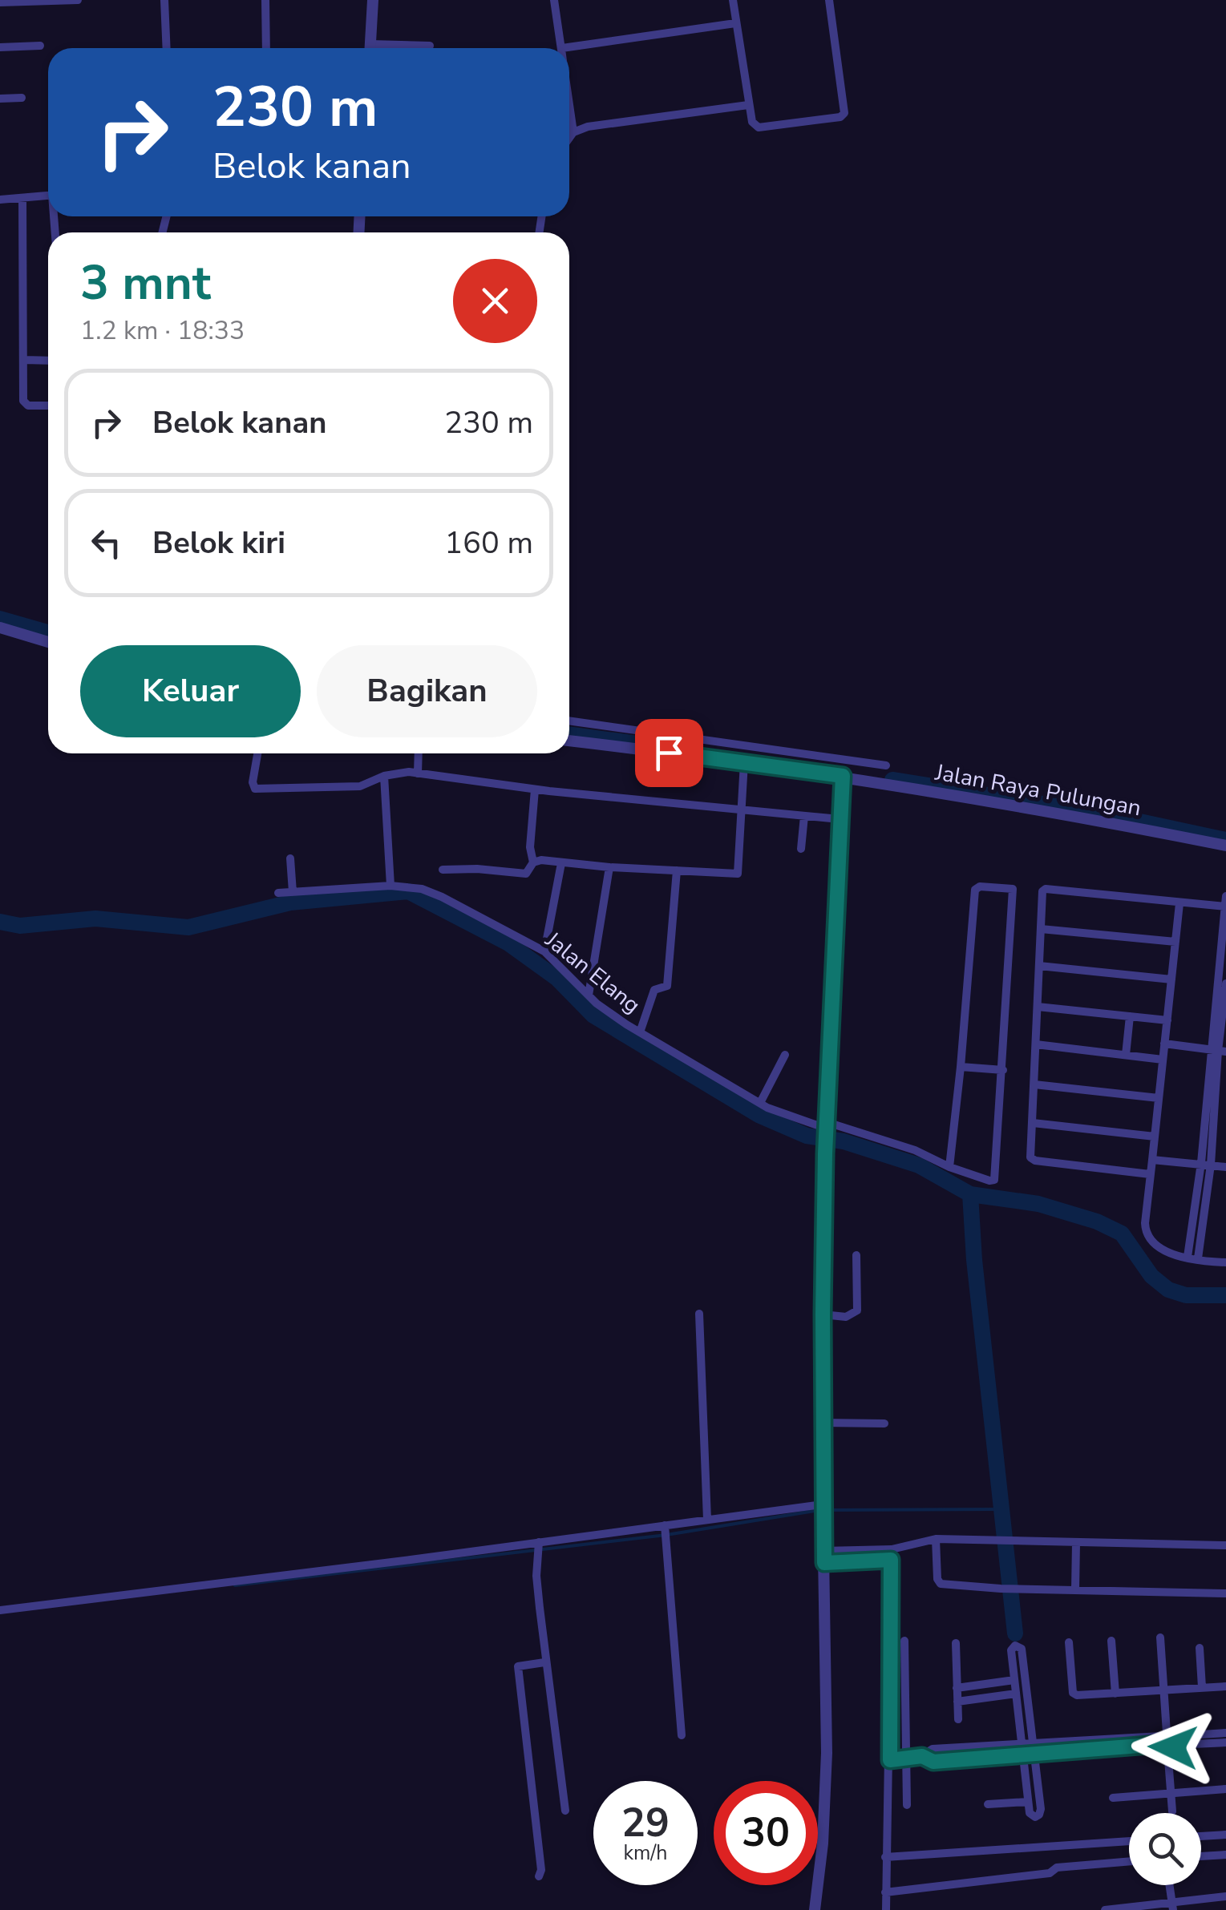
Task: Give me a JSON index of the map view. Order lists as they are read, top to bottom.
{
  "streets": {
    "street": ["Jalan Raya Pulungan", "Jalan Elang"]
  },
  "page": {
    "turn": ["230 m", "Belok kanan"],
    "heading": ["3 mnt", "1.2 km · 18:33"],
    "list": [
      {
        "name": "Belok kanan",
        "value": "230 m"
      },
      {
        "name": "Belok kiri",
        "value": "160 m"
      }
    ],
    "buttons": ["Keluar", "Bagikan"],
    "speed": "29 km/h",
    "limit": "30"
  }
}
